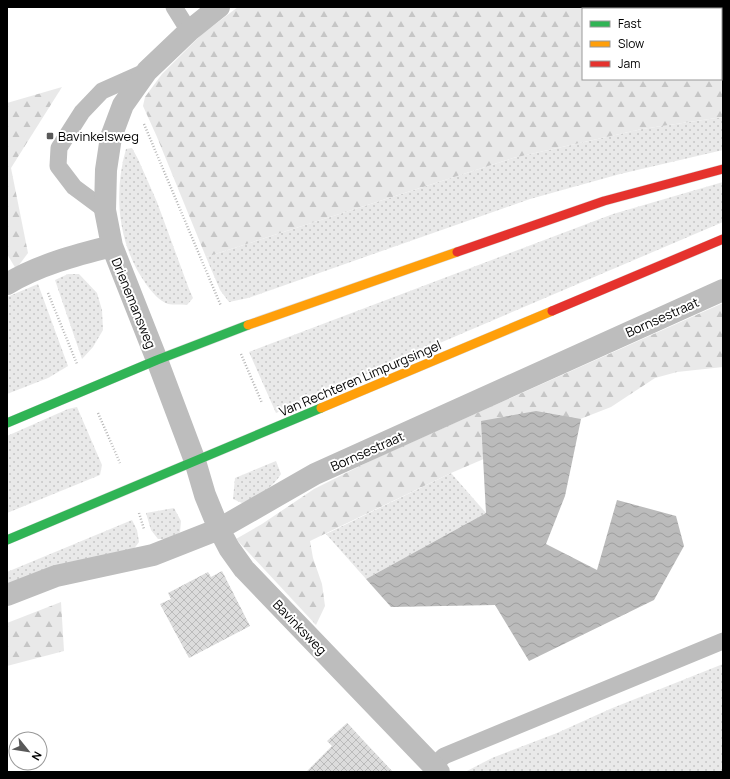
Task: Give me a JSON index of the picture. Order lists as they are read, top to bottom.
{
  "streets": {
    "main road": ["Van Rechteren Limpurgsingel"],
    "street": ["Drienemansweg", "Bornsestraat", "Bavinksweg"]
  },
  "crossings": [
    ["Bornsestraat", "Bavinksweg"],
    ["Van Rechteren Limpurgsingel", "Bavinksweg"]
  ],
  "places": {
    "transit": ["Bavinkelsweg"]
  },
  "legend": ["Fast", "Slow", "Jam"],
  "north": "bottom right"
}
